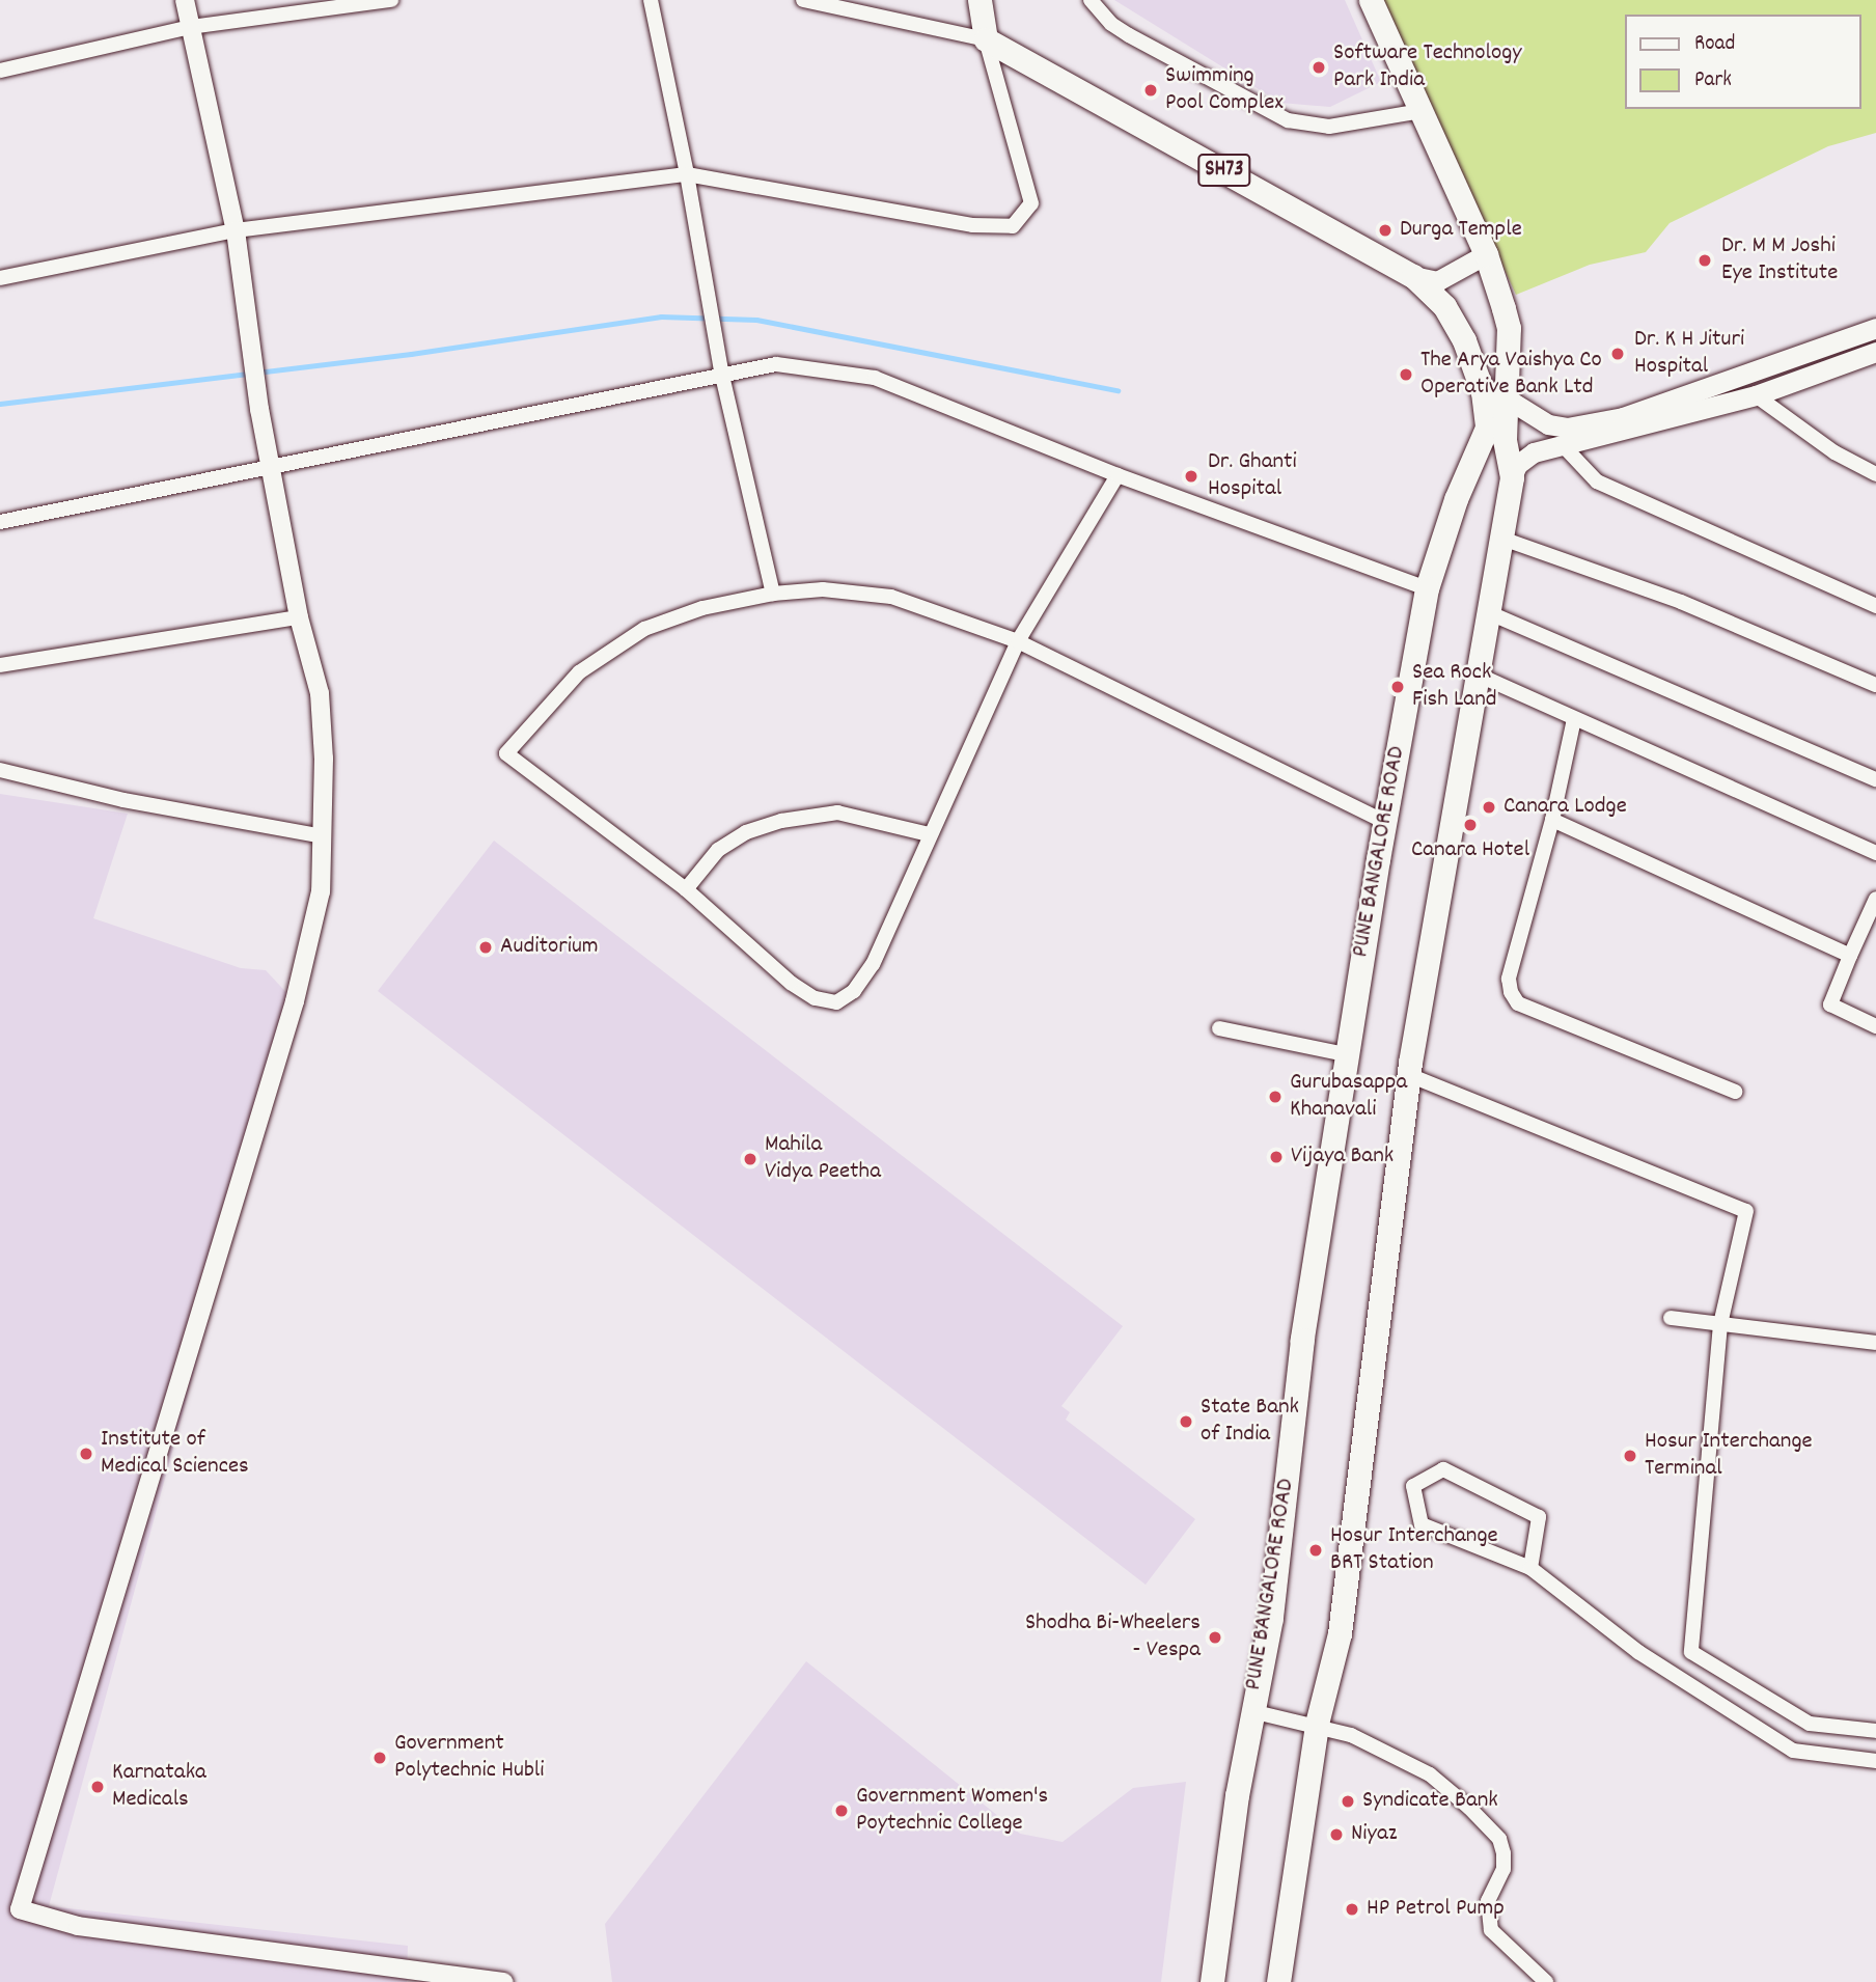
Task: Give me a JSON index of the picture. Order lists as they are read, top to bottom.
{
  "streets": {
    "main road": ["SH73", "PUNE BANGALORE ROAD"]
  },
  "crossings": [
    ["SH73", "PUNE BANGALORE ROAD"]
  ],
  "places": [
    "Software Technology Park India",
    "Swimming Pool Complex",
    "Durga Temple",
    "Dr. M M Joshi Eye Institute",
    "Dr. K H Jituri Hospital",
    "The Arya Vaishya Co Operative Bank Ltd",
    "Dr. Ghanti Hospital",
    "Sea Rock Fish Land",
    "Canara Lodge",
    "Canara Hotel",
    "Auditorium",
    "Gurubasappa Khanavali",
    "Vijaya Bank",
    "Mahila Vidya Peetha",
    "State Bank of India",
    "Institute of Medical Sciences",
    "Hosur Interchange Terminal",
    "Hosur Interchange BRT Station",
    "Shodha Bi-Wheelers - Vespa",
    "Government Polytechnic Hubli",
    "Karnataka Medicals",
    "Syndicate Bank",
    "Government Women's Poytechnic College",
    "Niyaz",
    "HP Petrol Pump"
  ],
  "legend": ["Road", "Park"]
}
